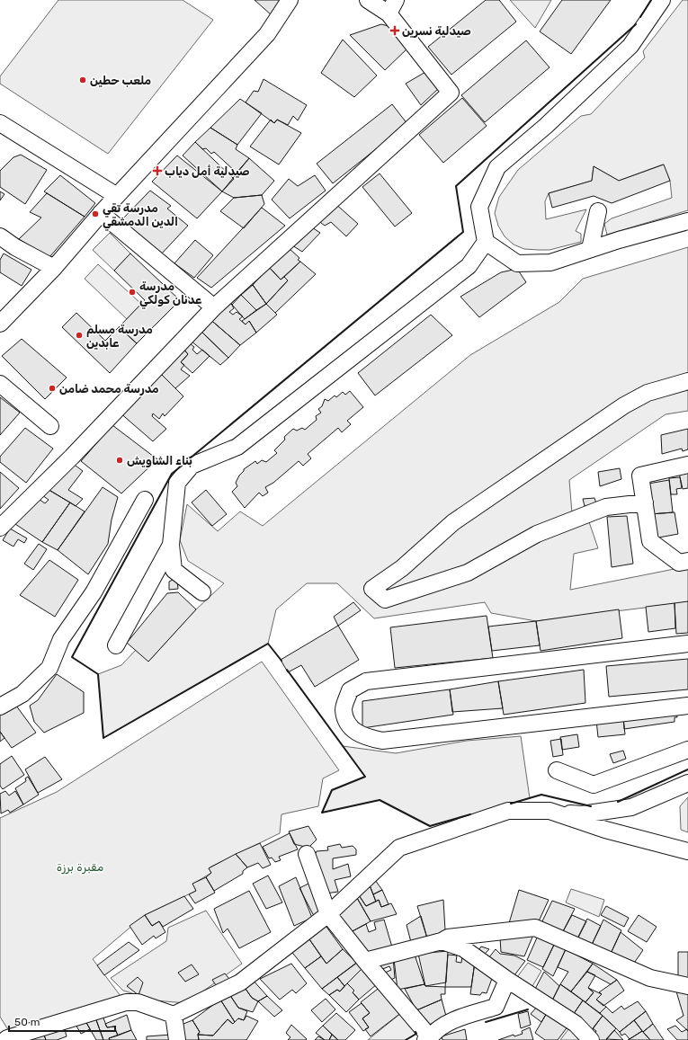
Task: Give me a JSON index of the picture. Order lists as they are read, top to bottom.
{
  "parks": ["مقبرة برزة"],
  "places": {
    "health": ["صيدلية نسرين", "صيدلية أمل دياب"],
    "other": [
      "ملعب حطين",
      "مدرسة تقي الدين الدمشقي",
      "مدرسة عدنان كولكي",
      "مدرسة مسلم عابدين",
      "مدرسة محمد ضامن",
      "بناء الشاويش"
    ]
  },
  "scale_bar": "50 m"
}
